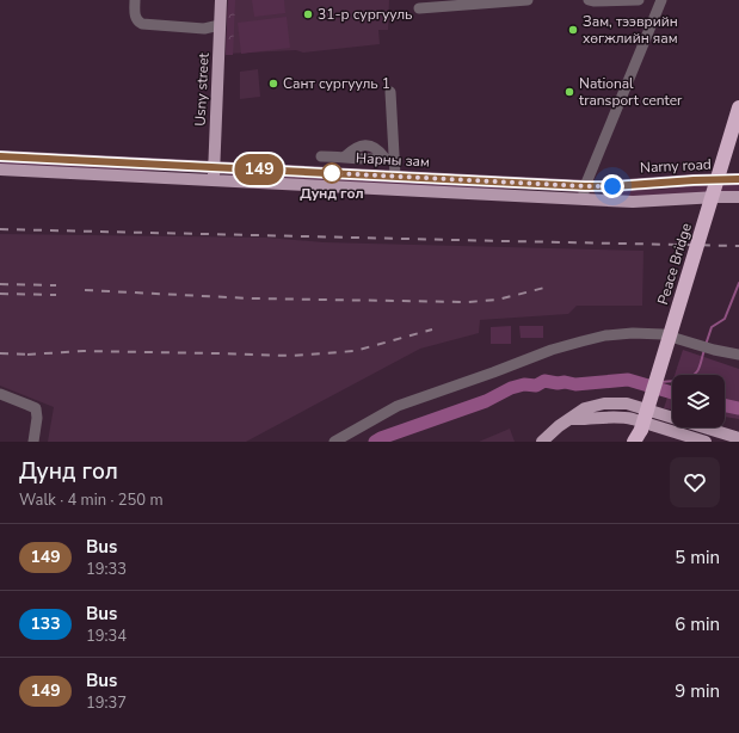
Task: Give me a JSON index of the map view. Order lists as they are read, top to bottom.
{
  "streets": {
    "highway": ["Peace Bridge"],
    "main road": ["Usny street", "Нарны зам", "Narny road"]
  },
  "crossings": [
    ["Usny street", "Нарны зам"],
    ["Нарны зам", "Narny road"]
  ],
  "places": [
    "31-р сургууль",
    "Зам, тээврийн хөгжлийн яам",
    "Сант сургууль 1",
    "National transport center",
    "Дунд гол"
  ],
  "lines": ["bus line 149"],
  "page": {
    "on_map": "149",
    "heading": ["Дунд гол", "Walk · 4 min · 250 m"],
    "list": [
      {
        "mark": "149",
        "name": "Bus",
        "note": "19:33",
        "value": "5 min"
      },
      {
        "mark": "133",
        "name": "Bus",
        "note": "19:34",
        "value": "6 min"
      },
      {
        "mark": "149",
        "name": "Bus",
        "note": "19:37",
        "value": "9 min"
      }
    ]
  }
}
